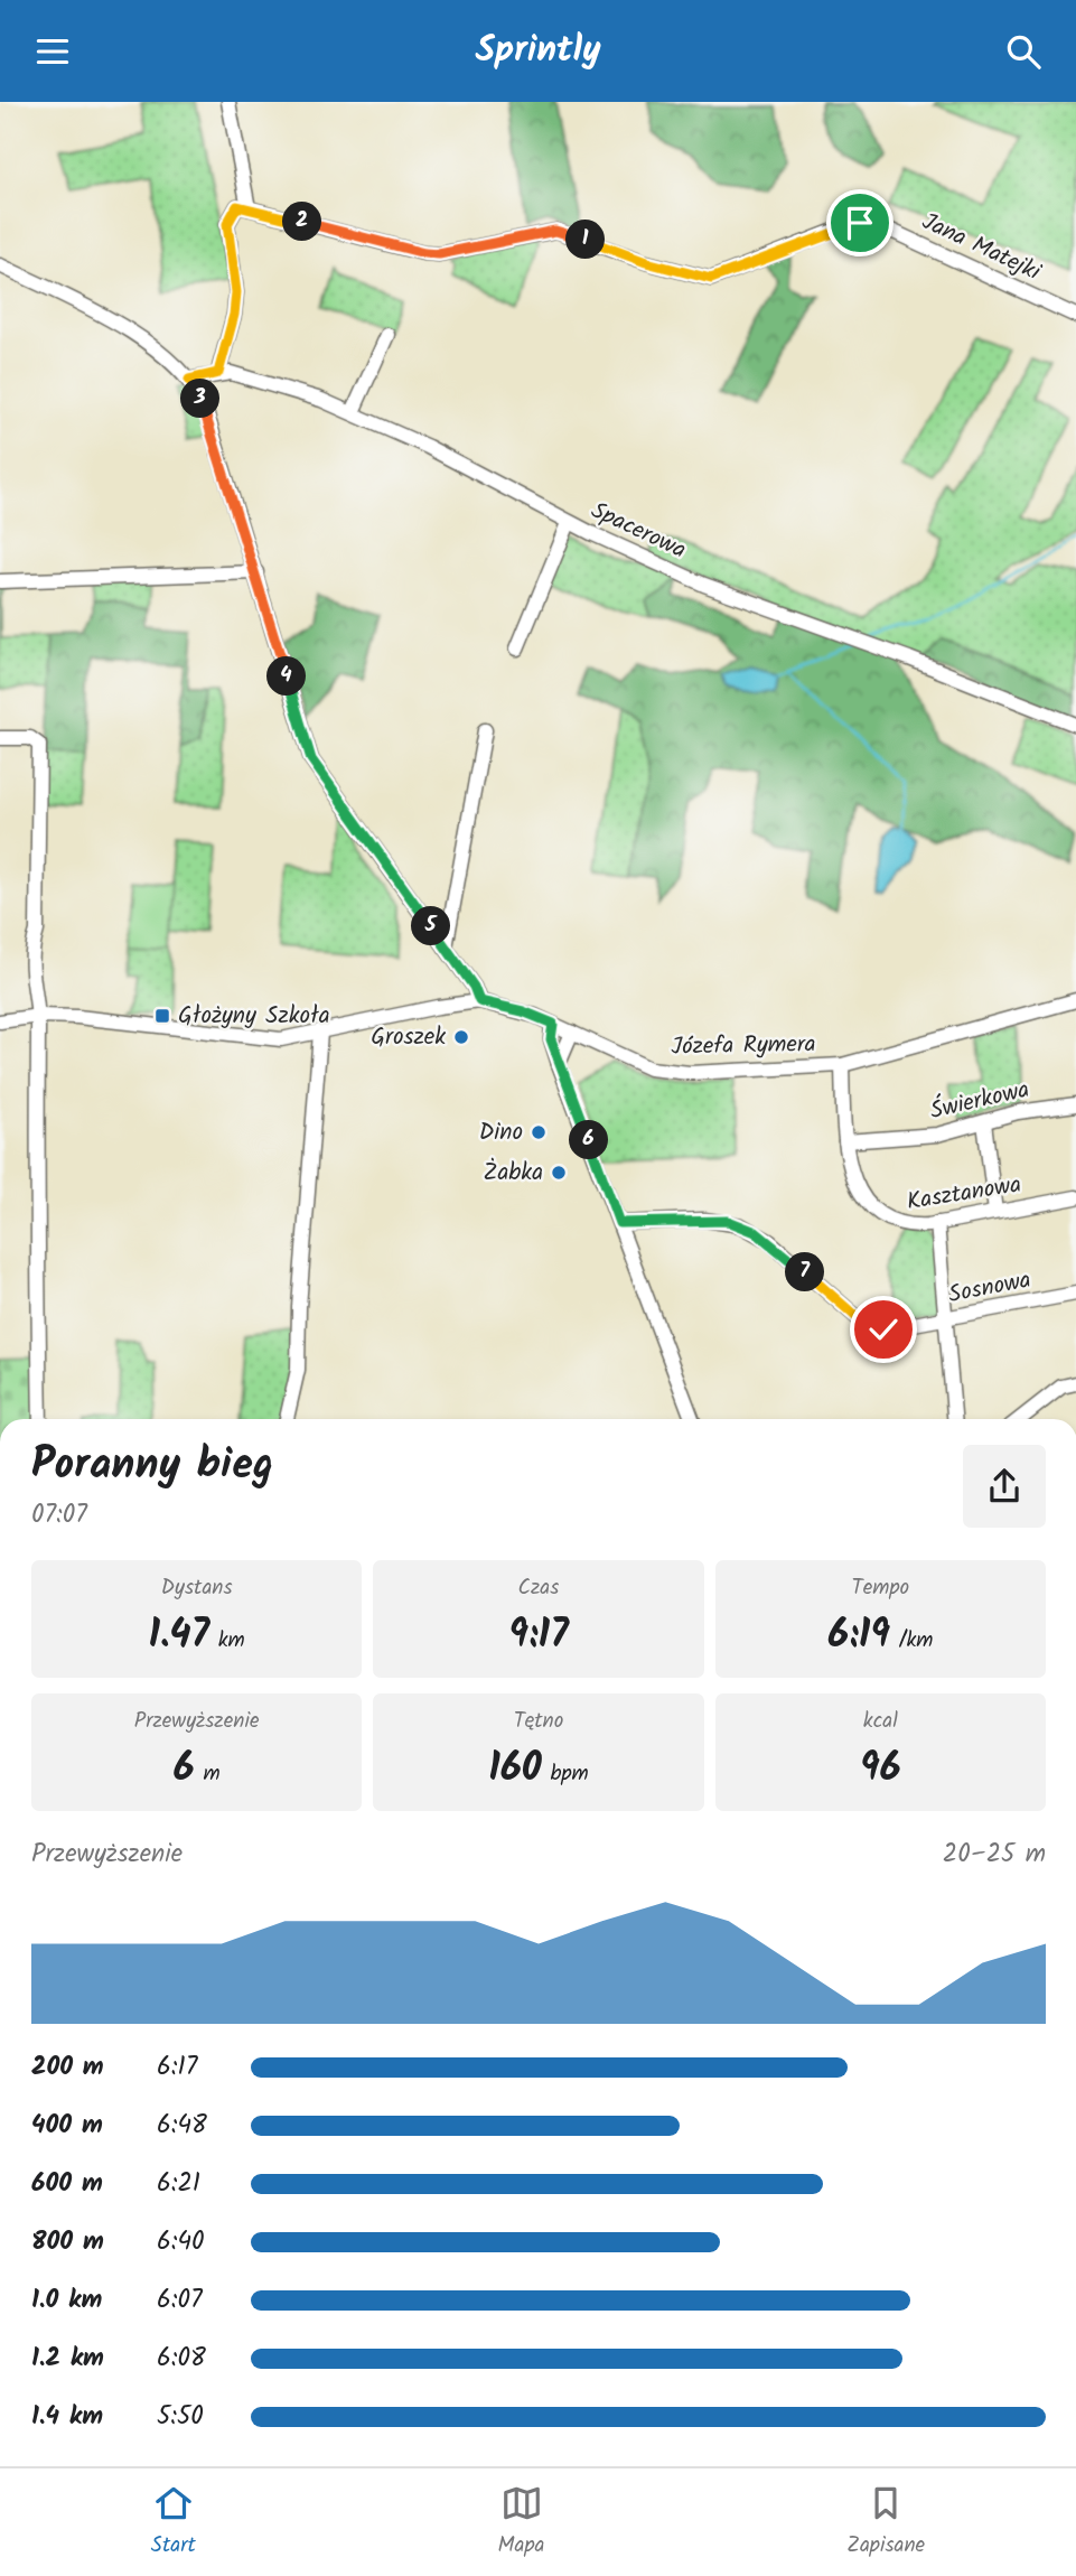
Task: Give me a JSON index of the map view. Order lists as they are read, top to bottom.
{
  "streets": {
    "street": [
      "Jana Matejki",
      "Spacerowa",
      "Józefa Rymera",
      "Świerkowa",
      "Kasztanowa",
      "Sosnowa"
    ]
  },
  "crossings": [
    ["Józefa Rymera", "Kasztanowa"],
    ["Świerkowa", "Kasztanowa"]
  ],
  "places": {
    "transit": ["Głożyny Szkoła"],
    "other": ["Groszek", "Dino", "Żabka"]
  },
  "page": {
    "header": "Sprintly",
    "pins": [
      "2",
      "1",
      "3",
      "4",
      "5",
      "6",
      "7"
    ],
    "heading": ["Poranny bieg", "07:07"],
    "stats": [
      ["Dystans", "1.47 km"],
      ["Czas", "9:17"],
      ["Tempo", "6:19 /km"],
      ["Przewyższenie", "6 m"],
      ["Tętno", "160 bpm"],
      ["kcal", "96"]
    ],
    "chart": ["Przewyższenie", "20–25 m"],
    "list": [
      {
        "name": "200 m",
        "note": "6:17"
      },
      {
        "name": "400 m",
        "note": "6:48"
      },
      {
        "name": "600 m",
        "note": "6:21"
      },
      {
        "name": "800 m",
        "note": "6:40"
      },
      {
        "name": "1.0 km",
        "note": "6:07"
      },
      {
        "name": "1.2 km",
        "note": "6:08"
      },
      {
        "name": "1.4 km",
        "note": "5:50"
      }
    ],
    "tabs": ["Start", "Mapa", "Zapisane"]
  }
}
